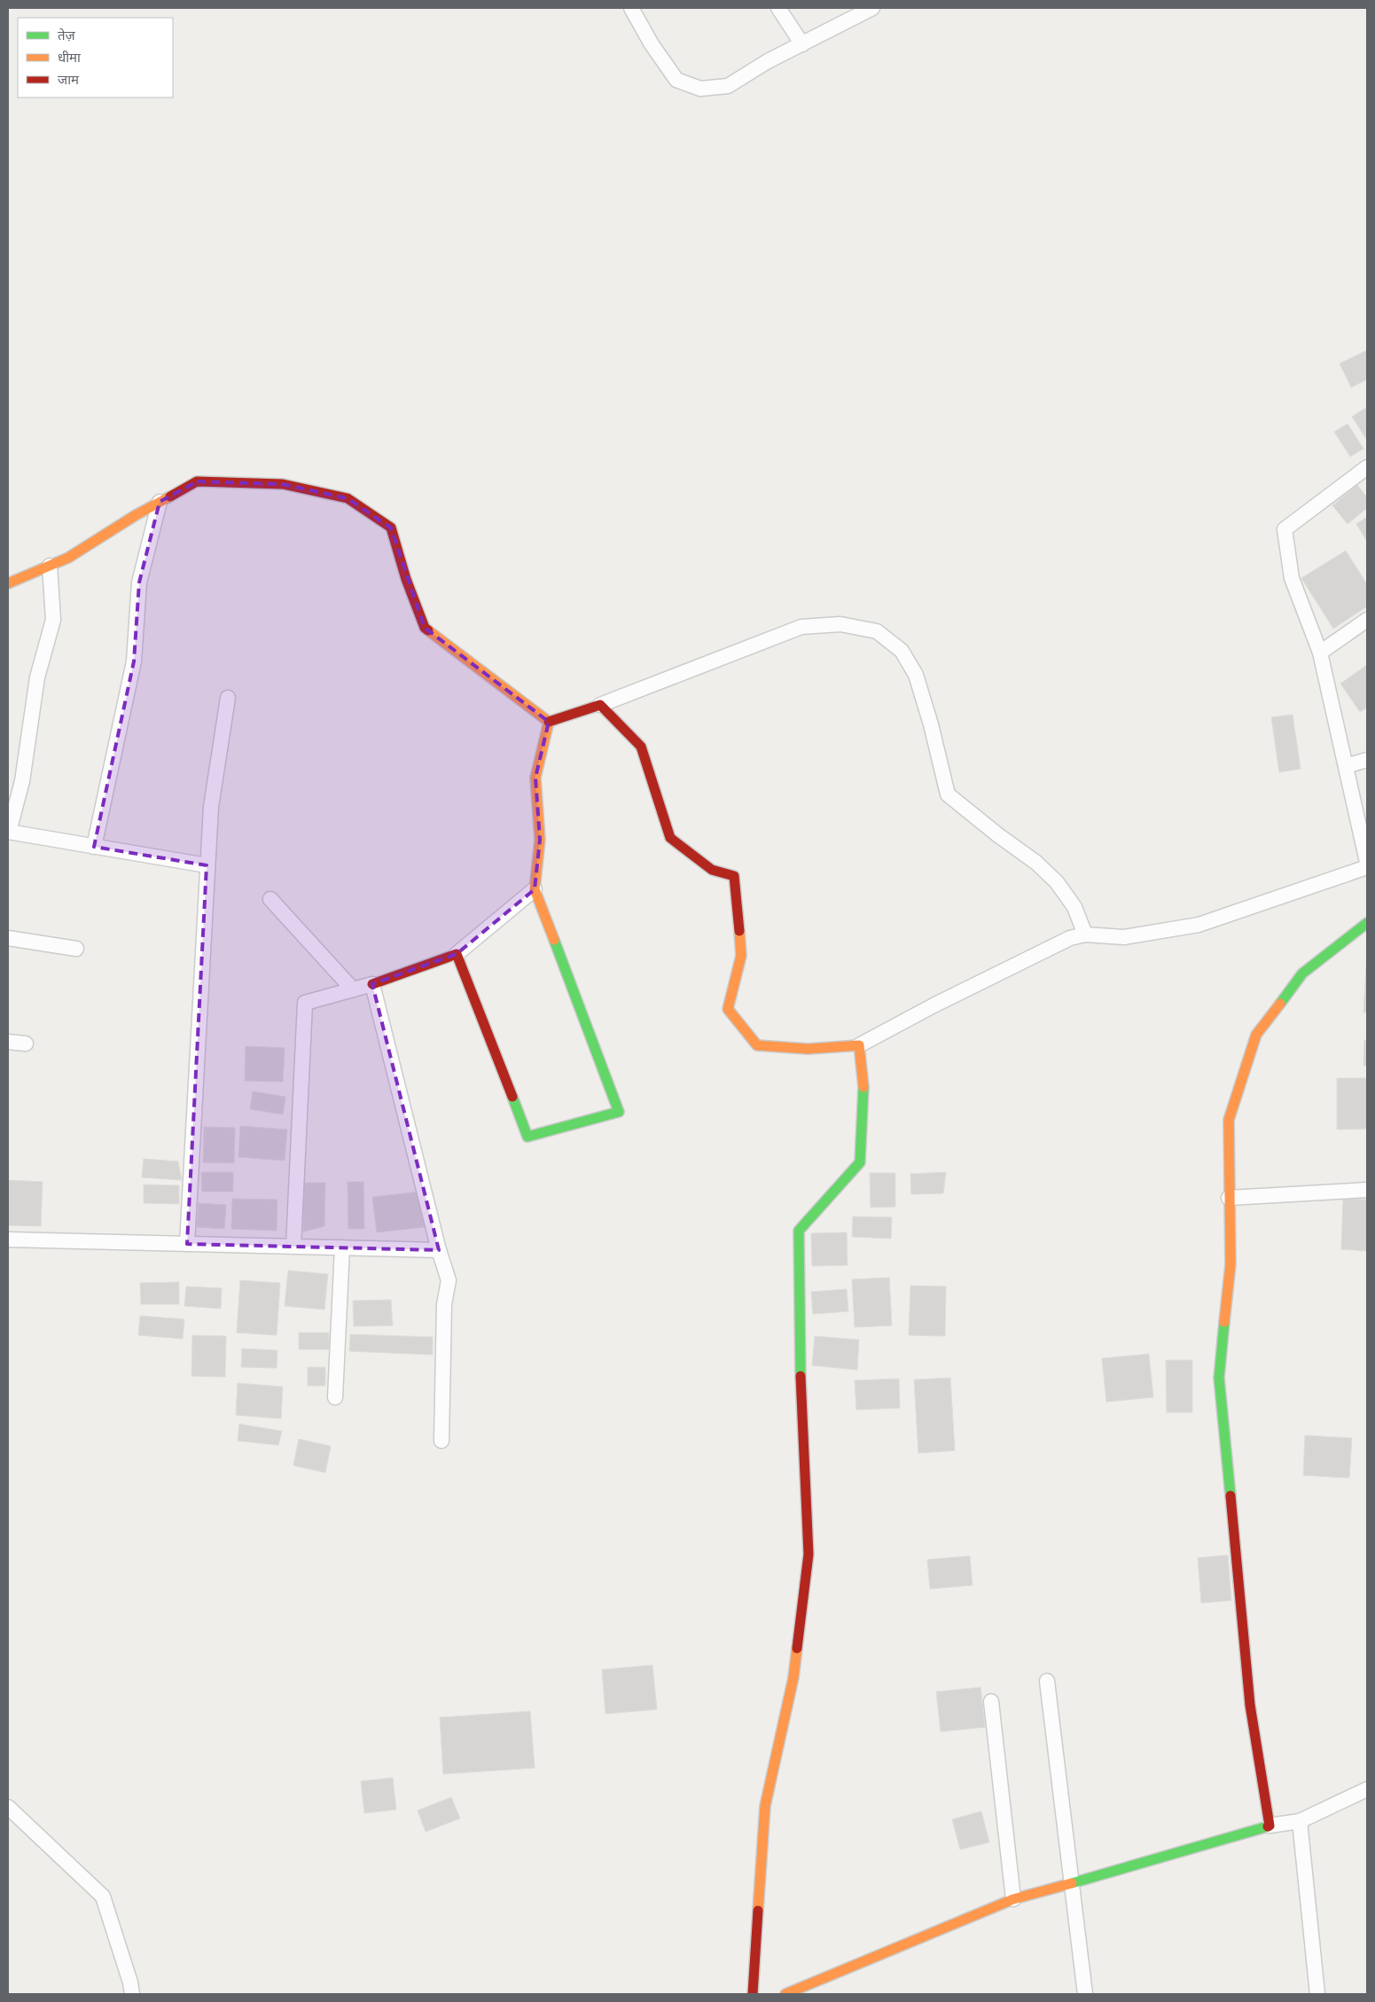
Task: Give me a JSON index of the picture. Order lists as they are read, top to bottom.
{
  "legend": ["तेज़", "धीमा", "जाम"]
}
